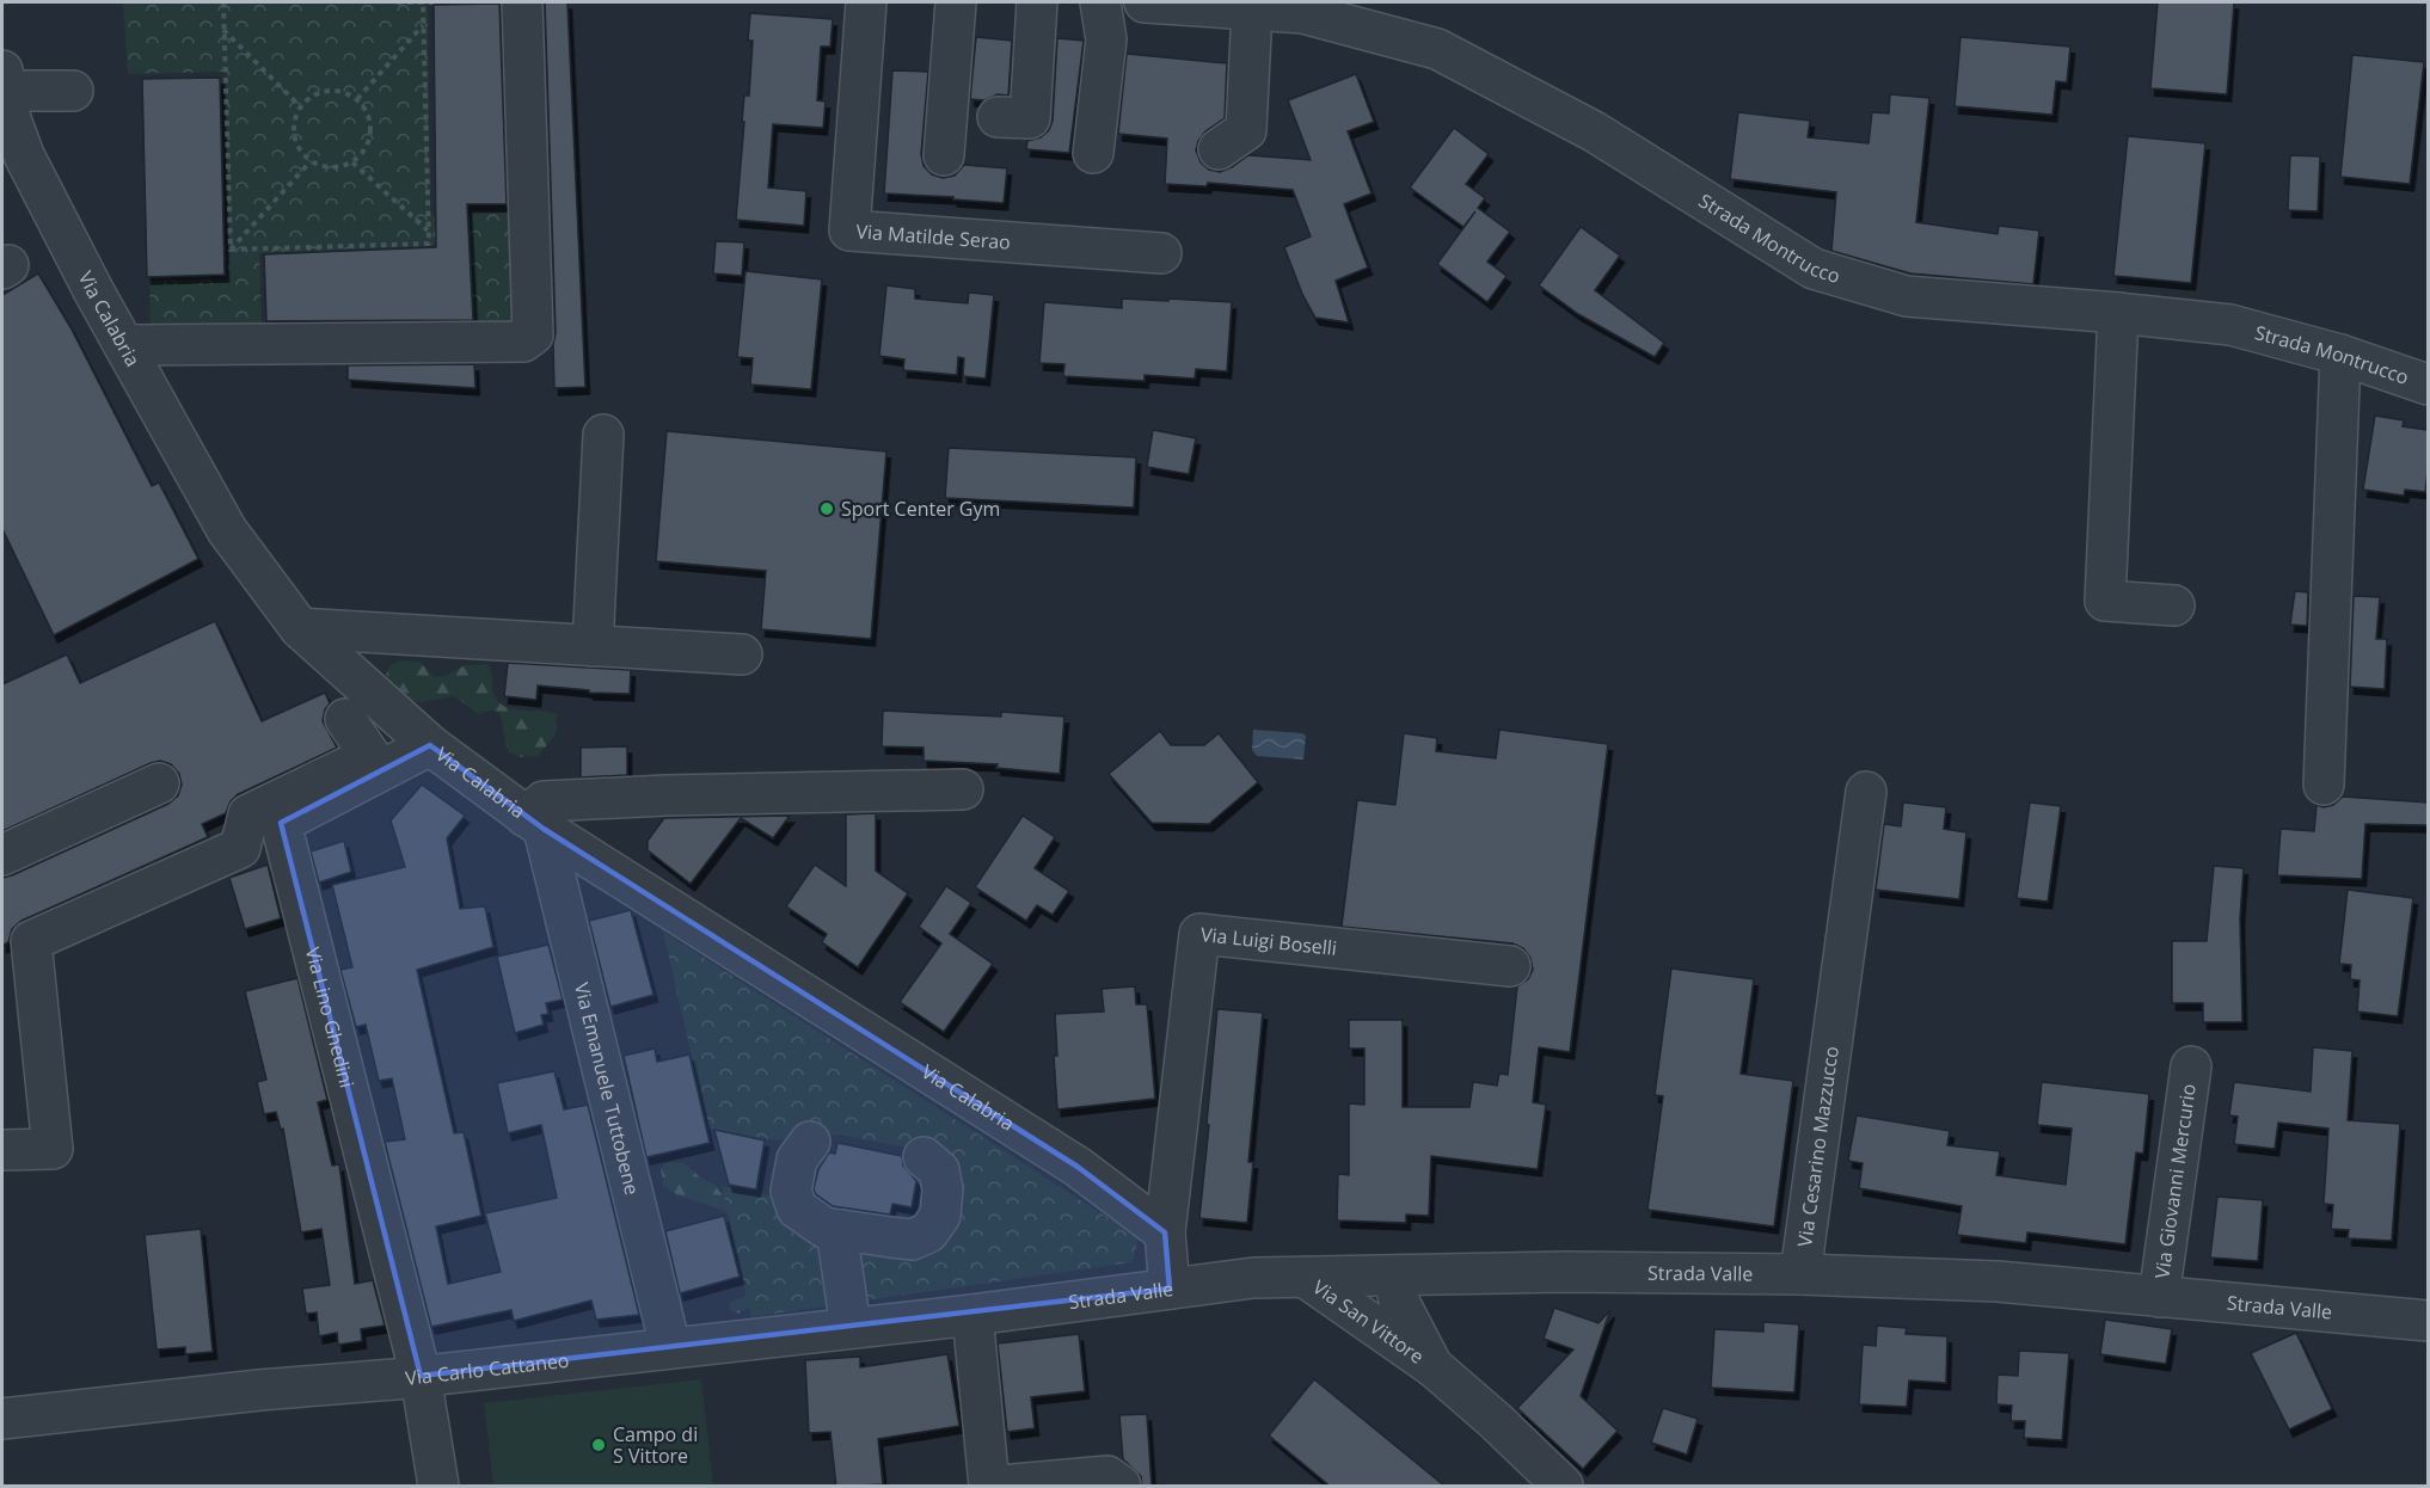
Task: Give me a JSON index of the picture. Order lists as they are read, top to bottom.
{
  "streets": {
    "street": [
      "Via Matilde Serao",
      "Strada Montrucco",
      "Via Calabria",
      "Via Luigi Boselli",
      "Via Lino Ghedini",
      "Via Emanuele Tuttobene",
      "Via Cesarino Mazzucco",
      "Via Giovanni Mercurio",
      "Strada Valle",
      "Via San Vittore",
      "Via Carlo Cattaneo"
    ]
  },
  "crossings": [
    ["Via Calabria", "Via Luigi Boselli"],
    ["Via Calabria", "Via Lino Ghedini"],
    ["Via Calabria", "Via Emanuele Tuttobene"],
    ["Via Lino Ghedini", "Via Carlo Cattaneo"],
    ["Via Emanuele Tuttobene", "Via Carlo Cattaneo"],
    ["Via Cesarino Mazzucco", "Strada Valle"],
    ["Via Giovanni Mercurio", "Strada Valle"],
    ["Strada Valle", "Via San Vittore"],
    ["Strada Valle", "Via Carlo Cattaneo"]
  ],
  "places": ["Sport Center Gym", "Campo di S Vittore"]
}
